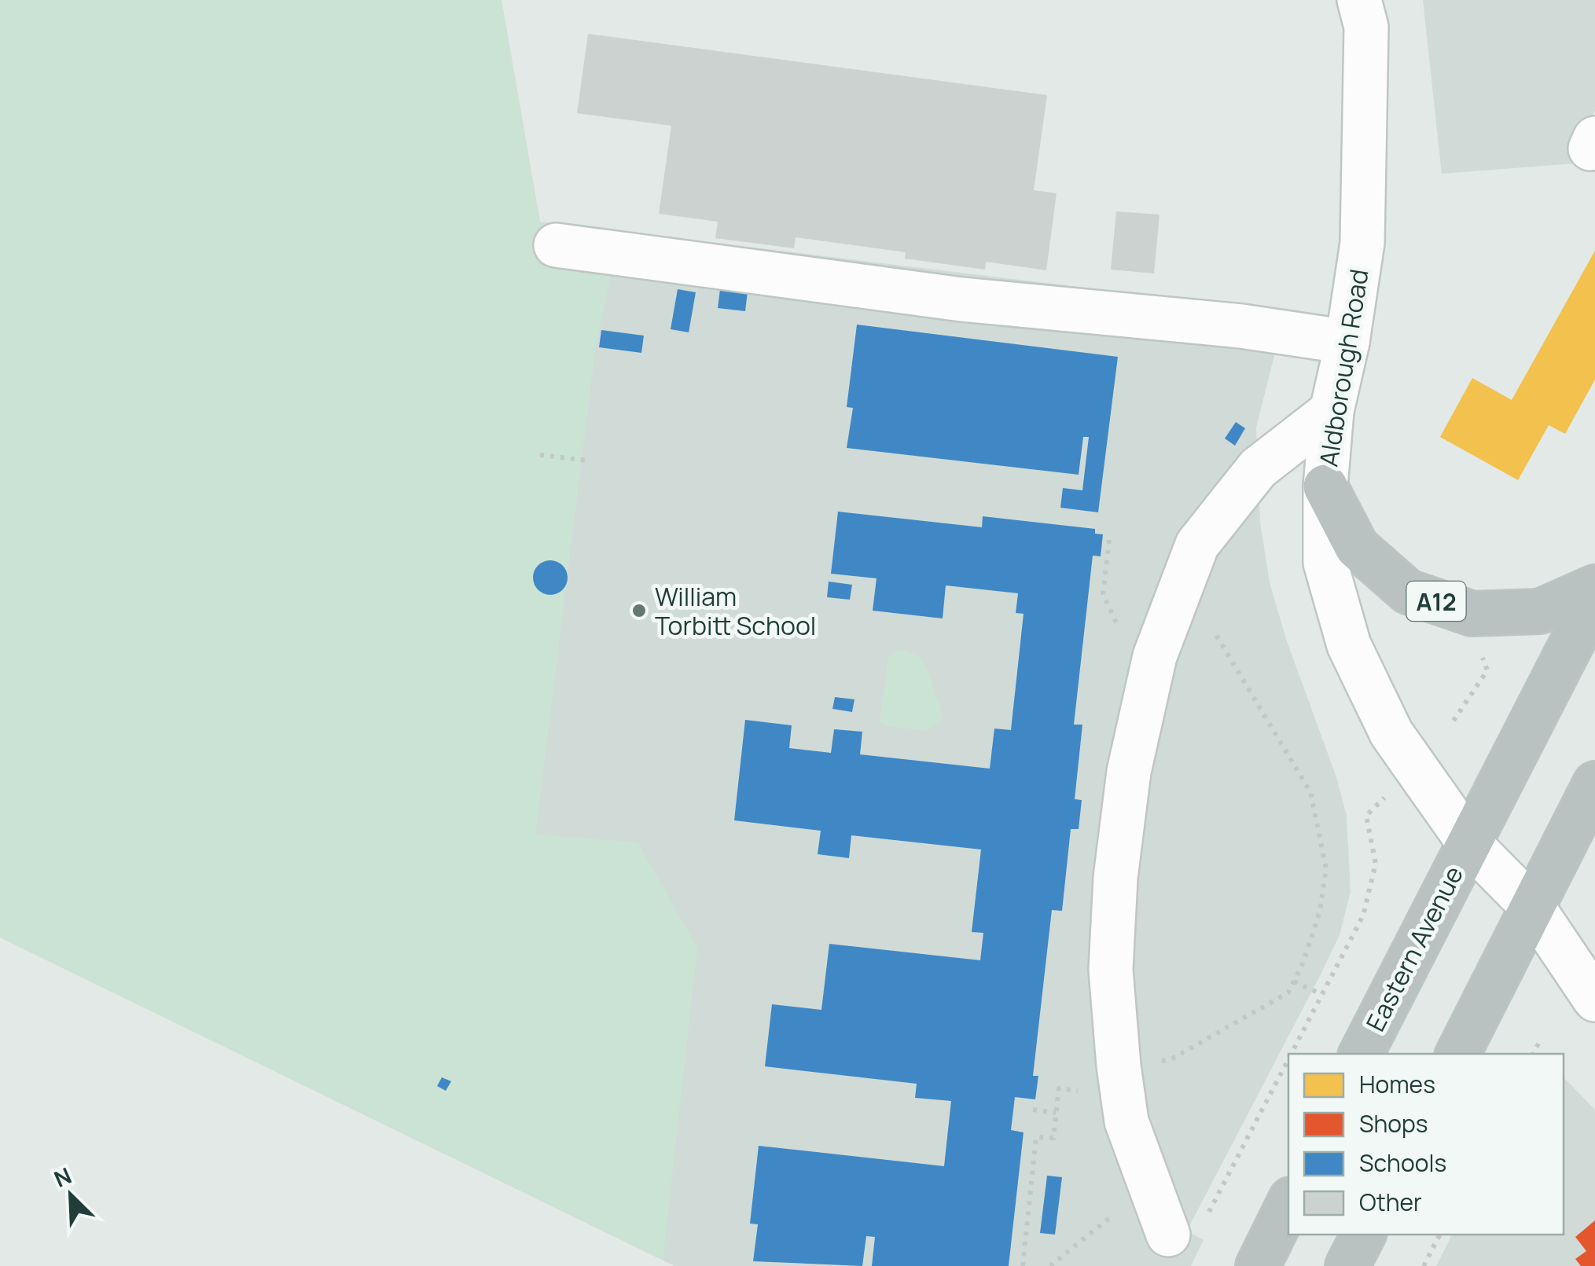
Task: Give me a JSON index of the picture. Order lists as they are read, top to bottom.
{
  "streets": {
    "highway": ["A12", "Eastern Avenue"],
    "street": ["Aldborough Road"]
  },
  "crossings": [
    ["Aldborough Road", "A12"],
    ["Aldborough Road", "Eastern Avenue"]
  ],
  "places": ["William Torbitt School"],
  "legend": [
    "Homes",
    "Shops",
    "Schools",
    "Other"
  ],
  "north": "top left"
}
